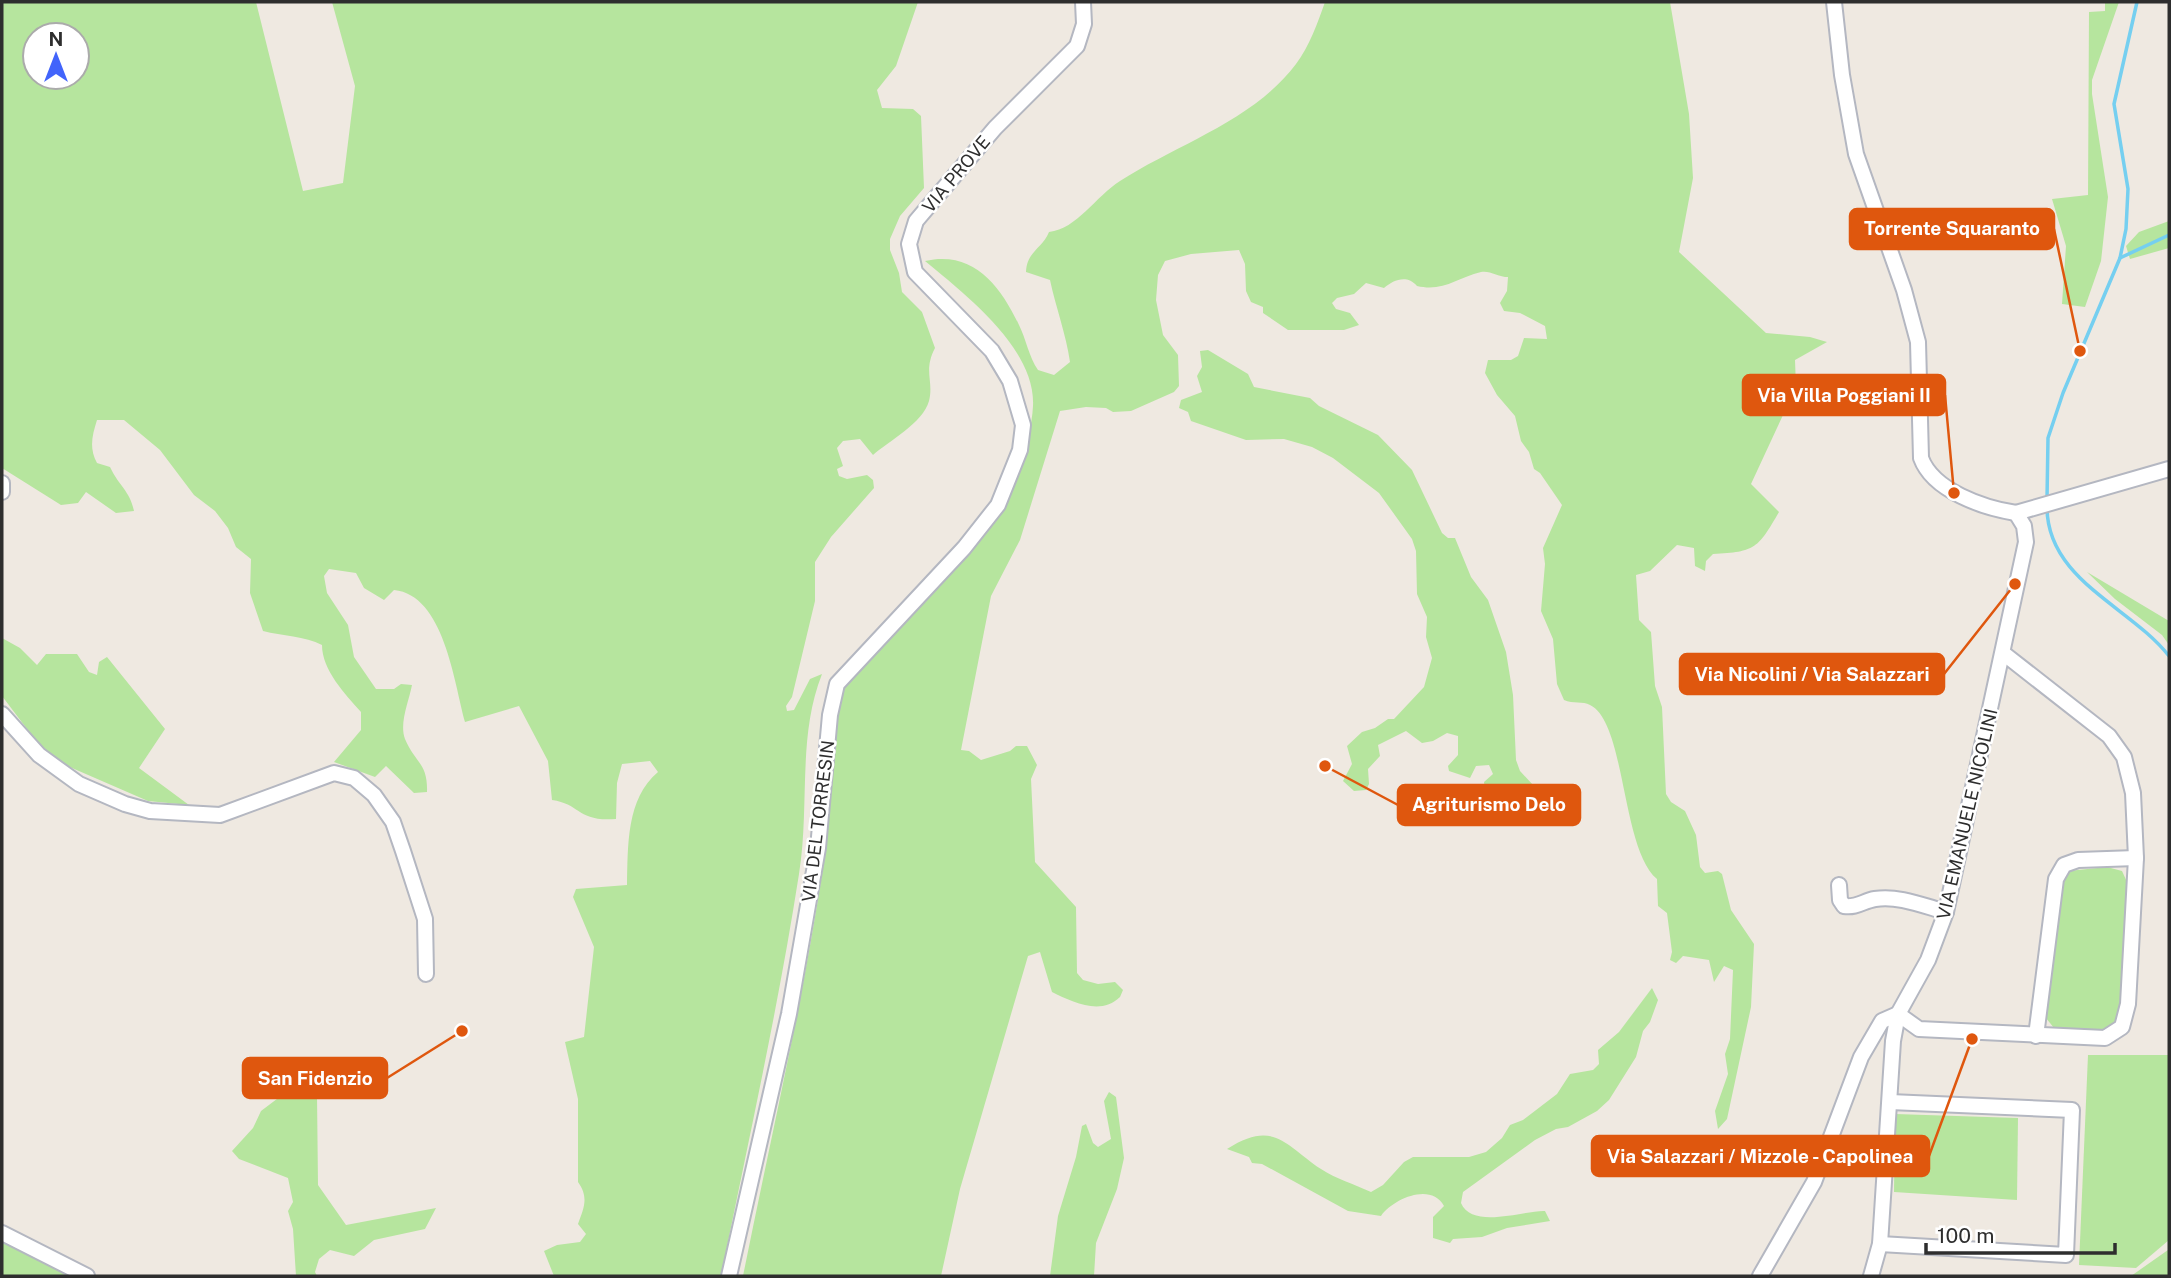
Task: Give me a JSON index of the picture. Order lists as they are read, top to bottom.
{
  "streets": {
    "street": ["VIA PROVE", "VIA EMANUELE NICOLINI", "VIA DEL TORRESIN"]
  },
  "crossings": [
    ["VIA PROVE", "VIA DEL TORRESIN"]
  ],
  "places": [
    "Torrente Squaranto",
    "Via Villa Poggiani II",
    "Via Nicolini / Via Salazzari",
    "Agriturismo Delo",
    "San Fidenzio",
    "Via Salazzari / Mizzole - Capolinea"
  ],
  "scale_bar": "100 m",
  "north": "top"
}
